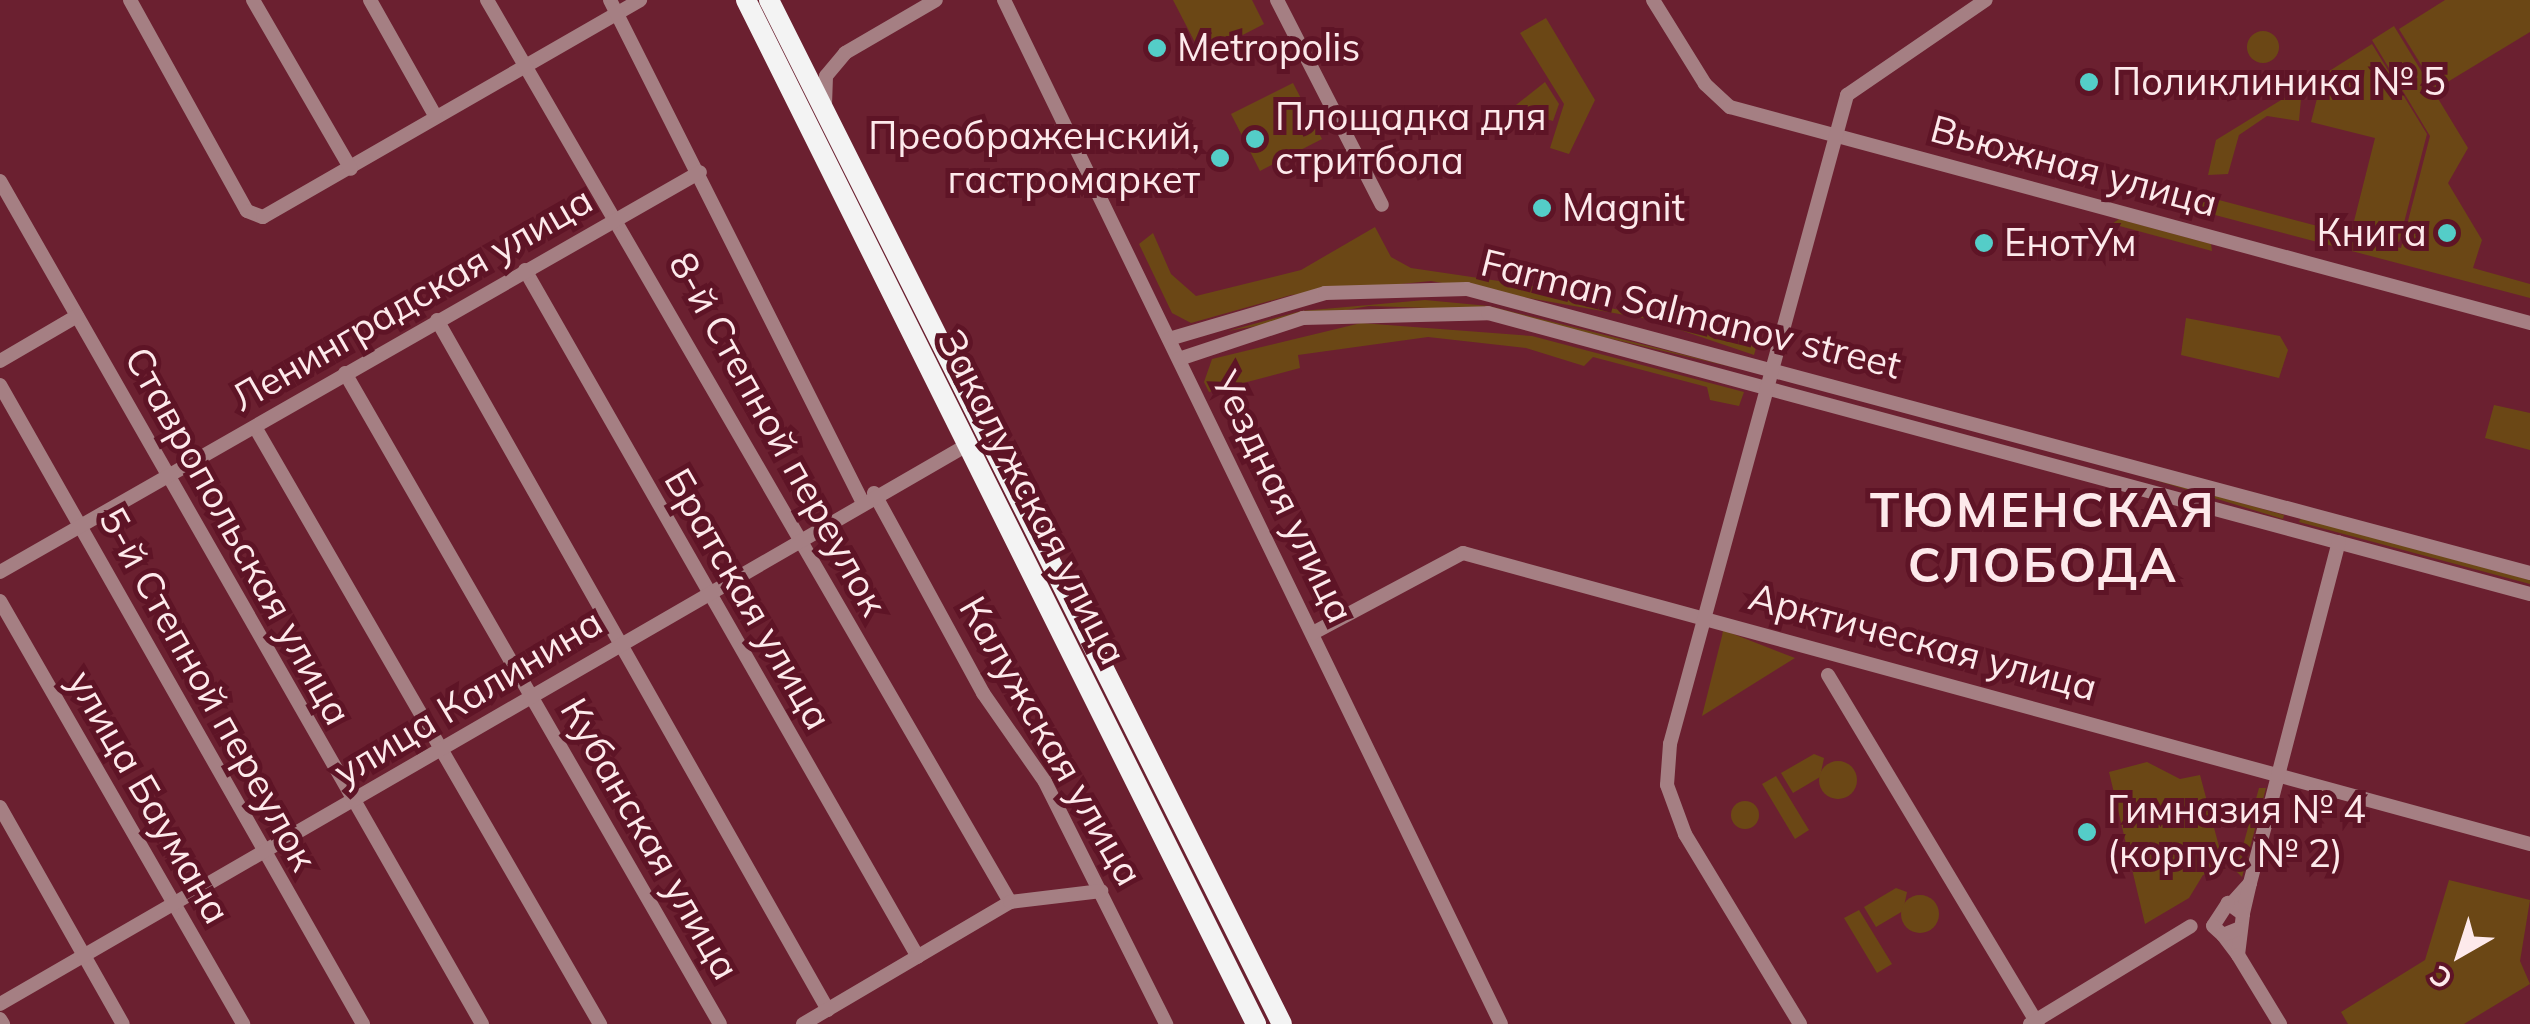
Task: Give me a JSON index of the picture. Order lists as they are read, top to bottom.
{
  "streets": {
    "highway": ["Закалужская улица"],
    "street": [
      "Вьюжная улица",
      "Ленинградская улица",
      "Farman Salmanov street",
      "8-й Степной переулок",
      "Уездная улица",
      "Ставропольская улица",
      "Братская улица",
      "Арктическая улица",
      "5-й Степной переулок",
      "улица Калинина",
      "Калужская улица",
      "улица Баумана",
      "Кубанская улица"
    ]
  },
  "crossings": [
    ["Ленинградская улица", "8-й Степной переулок"],
    ["Ленинградская улица", "Ставропольская улица"],
    ["Ленинградская улица", "Братская улица"],
    ["Ленинградская улица", "5-й Степной переулок"],
    ["Ленинградская улица", "Калужская улица"],
    ["Ленинградская улица", "Кубанская улица"],
    ["Farman Salmanov street", "Уездная улица"],
    ["8-й Степной переулок", "улица Калинина"],
    ["Закалужская улица", "улица Калинина"],
    ["Уездная улица", "Арктическая улица"],
    ["Ставропольская улица", "улица Калинина"],
    ["Братская улица", "улица Калинина"],
    ["5-й Степной переулок", "улица Калинина"],
    ["улица Калинина", "Калужская улица"],
    ["улица Калинина", "улица Баумана"],
    ["улица Калинина", "Кубанская улица"]
  ],
  "districts": ["ТЮМЕНСКАЯ СЛОБОДА"],
  "places": [
    "Metropolis",
    "Поликлиника № 5",
    "Площадка для стритбола",
    "Преображенский, гастромаркет",
    "Magnit",
    "Книга",
    "ЕнотУм",
    "Гимназия № 4 (корпус № 2)"
  ],
  "north": "bottom left"
}
